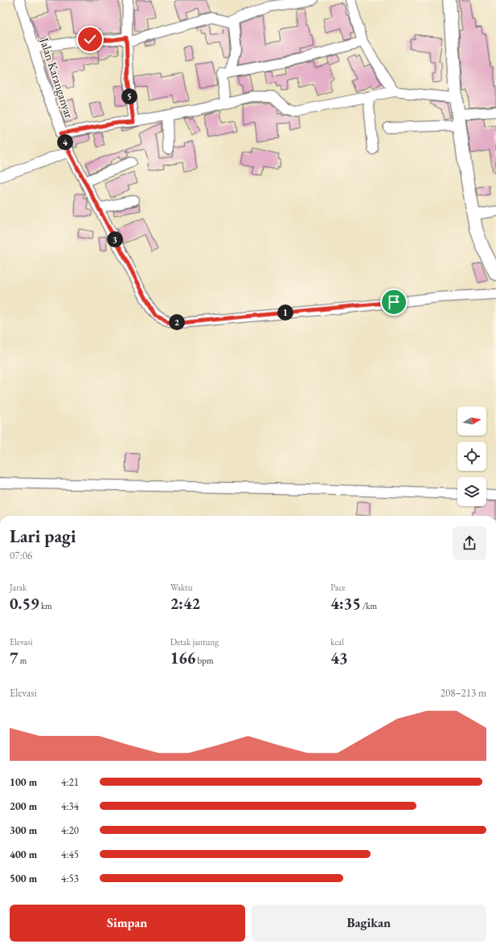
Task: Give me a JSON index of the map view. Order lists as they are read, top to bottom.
{
  "streets": {
    "street": ["Jalan Karanganyar"]
  },
  "north": "right",
  "page": {
    "pins": [
      "5",
      "4",
      "3",
      "1",
      "2"
    ],
    "heading": ["Lari pagi", "07:06"],
    "stats": [
      ["Jarak", "0.59 km"],
      ["Waktu", "2:42"],
      ["Pace", "4:35 /km"],
      ["Elevasi", "7 m"],
      ["Detak jantung", "166 bpm"],
      ["kcal", "43"]
    ],
    "chart": ["Elevasi", "208–213 m"],
    "list": [
      {
        "name": "100 m",
        "note": "4:21"
      },
      {
        "name": "200 m",
        "note": "4:34"
      },
      {
        "name": "300 m",
        "note": "4:20"
      },
      {
        "name": "400 m",
        "note": "4:45"
      },
      {
        "name": "500 m",
        "note": "4:53"
      }
    ],
    "buttons": ["Simpan", "Bagikan"]
  }
}
